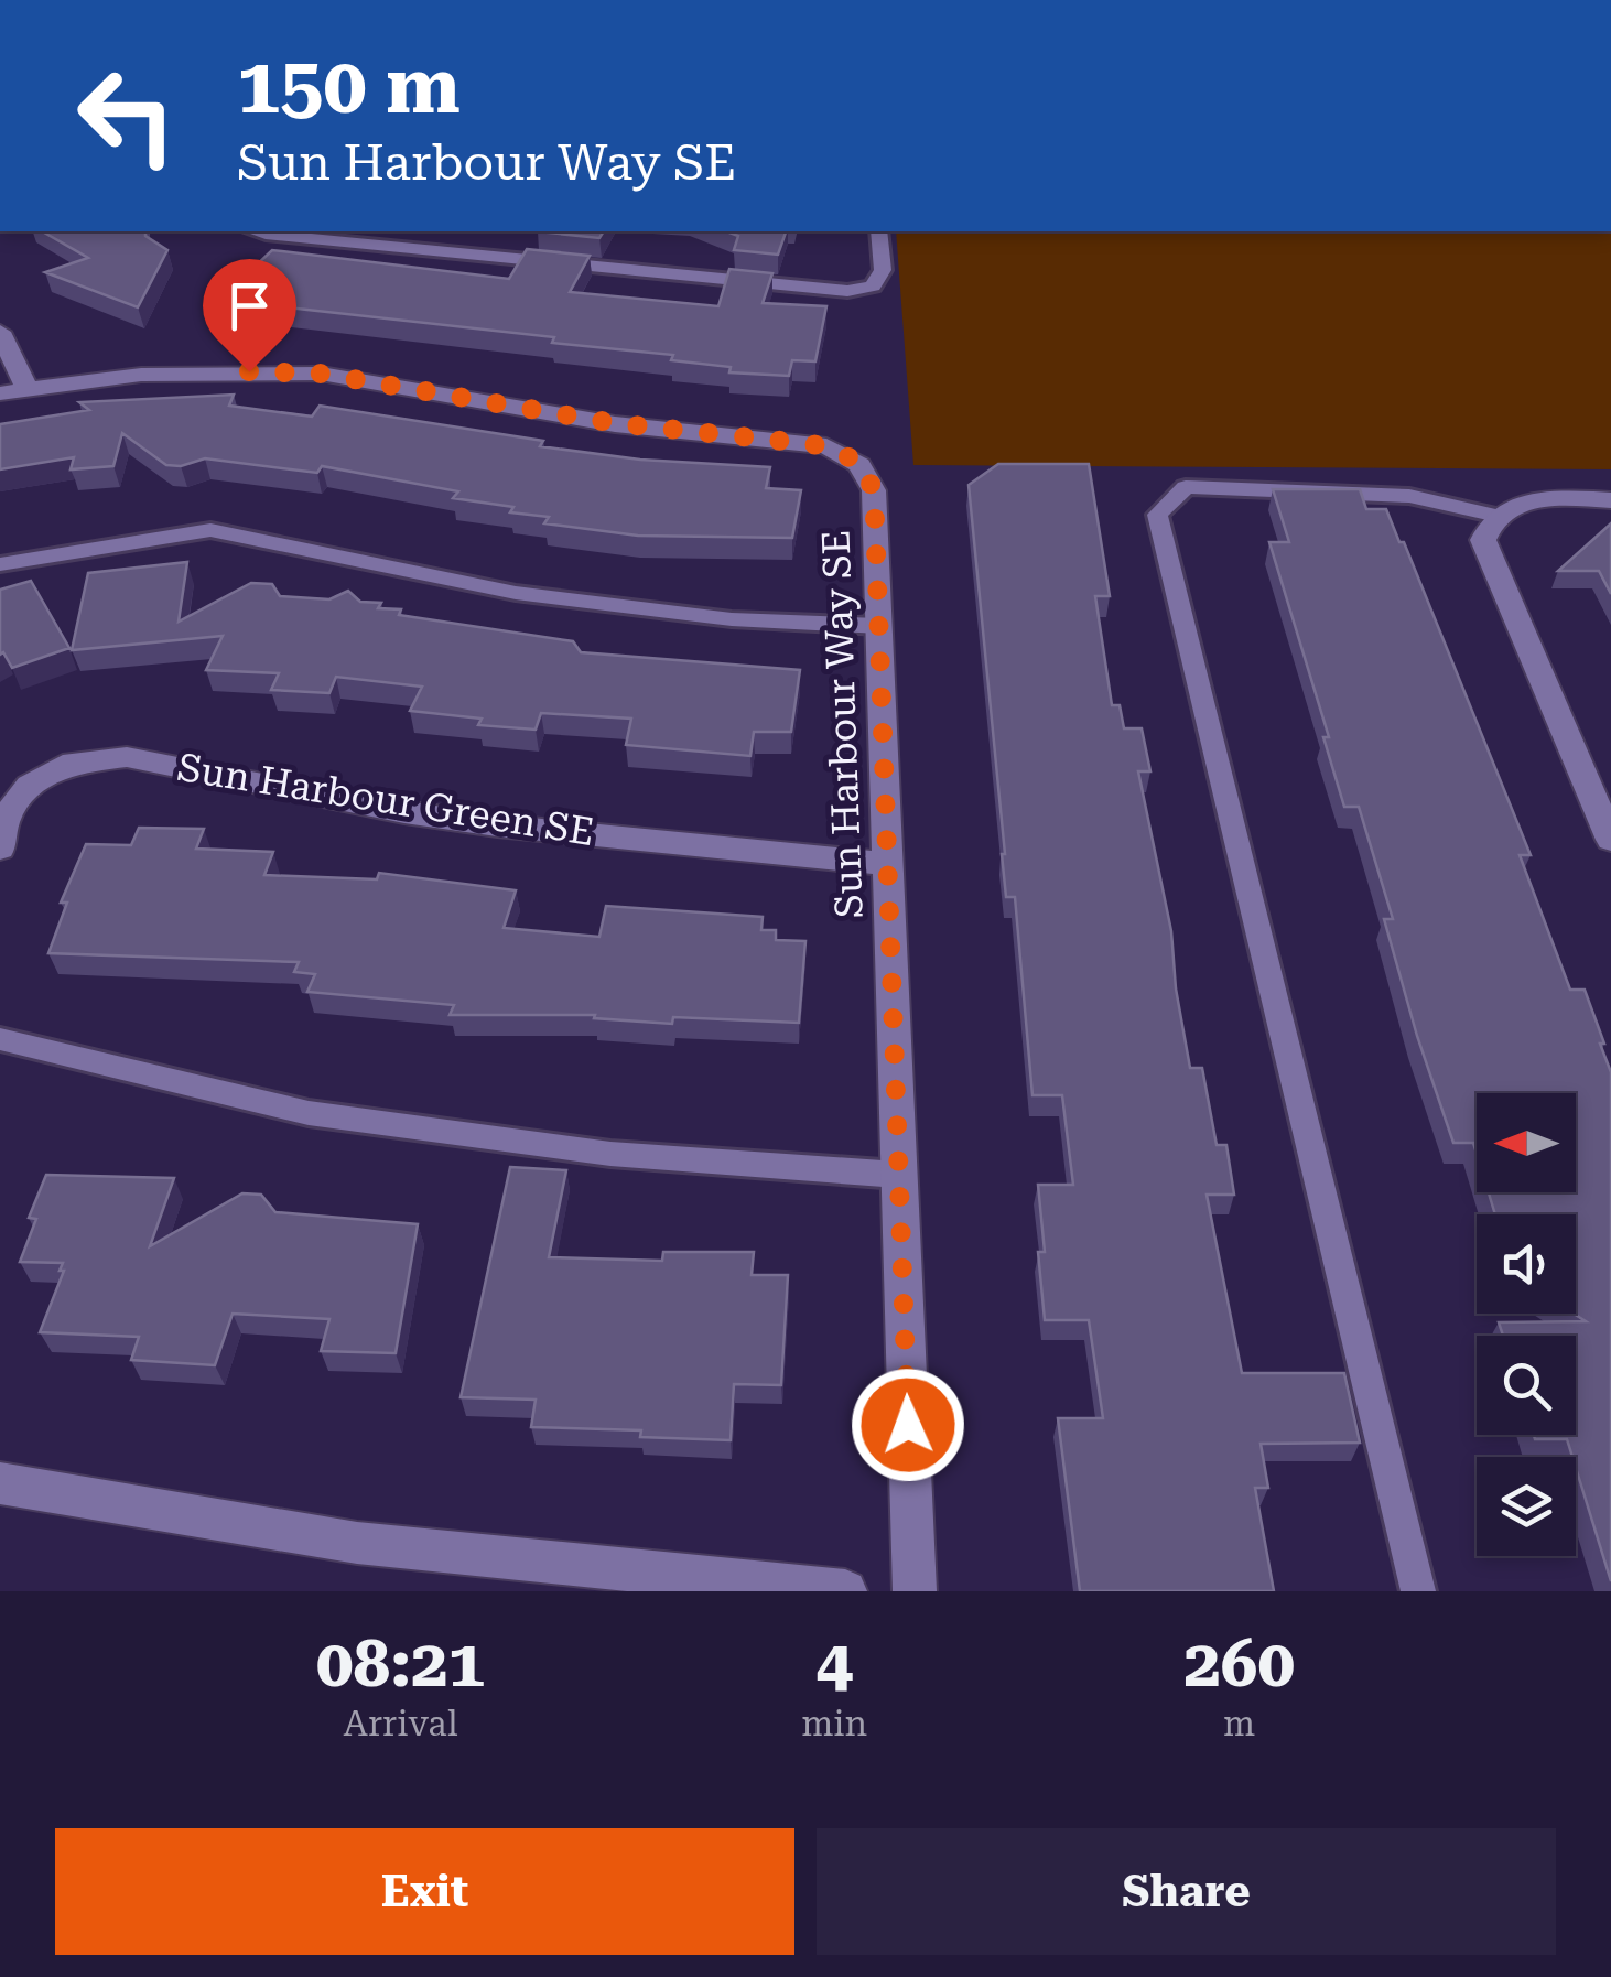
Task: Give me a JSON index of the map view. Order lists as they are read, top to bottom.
{
  "streets": {
    "street": ["Sun Harbour Way SE", "Sun Harbour Green SE"]
  },
  "crossings": [
    ["Sun Harbour Way SE", "Sun Harbour Green SE"]
  ],
  "north": "left",
  "page": {
    "turn": ["150 m", "Sun Harbour Way SE"],
    "eta": [
      "08:21",
      "Arrival",
      "4",
      "min",
      "260",
      "m"
    ],
    "buttons": ["Exit", "Share"]
  }
}
